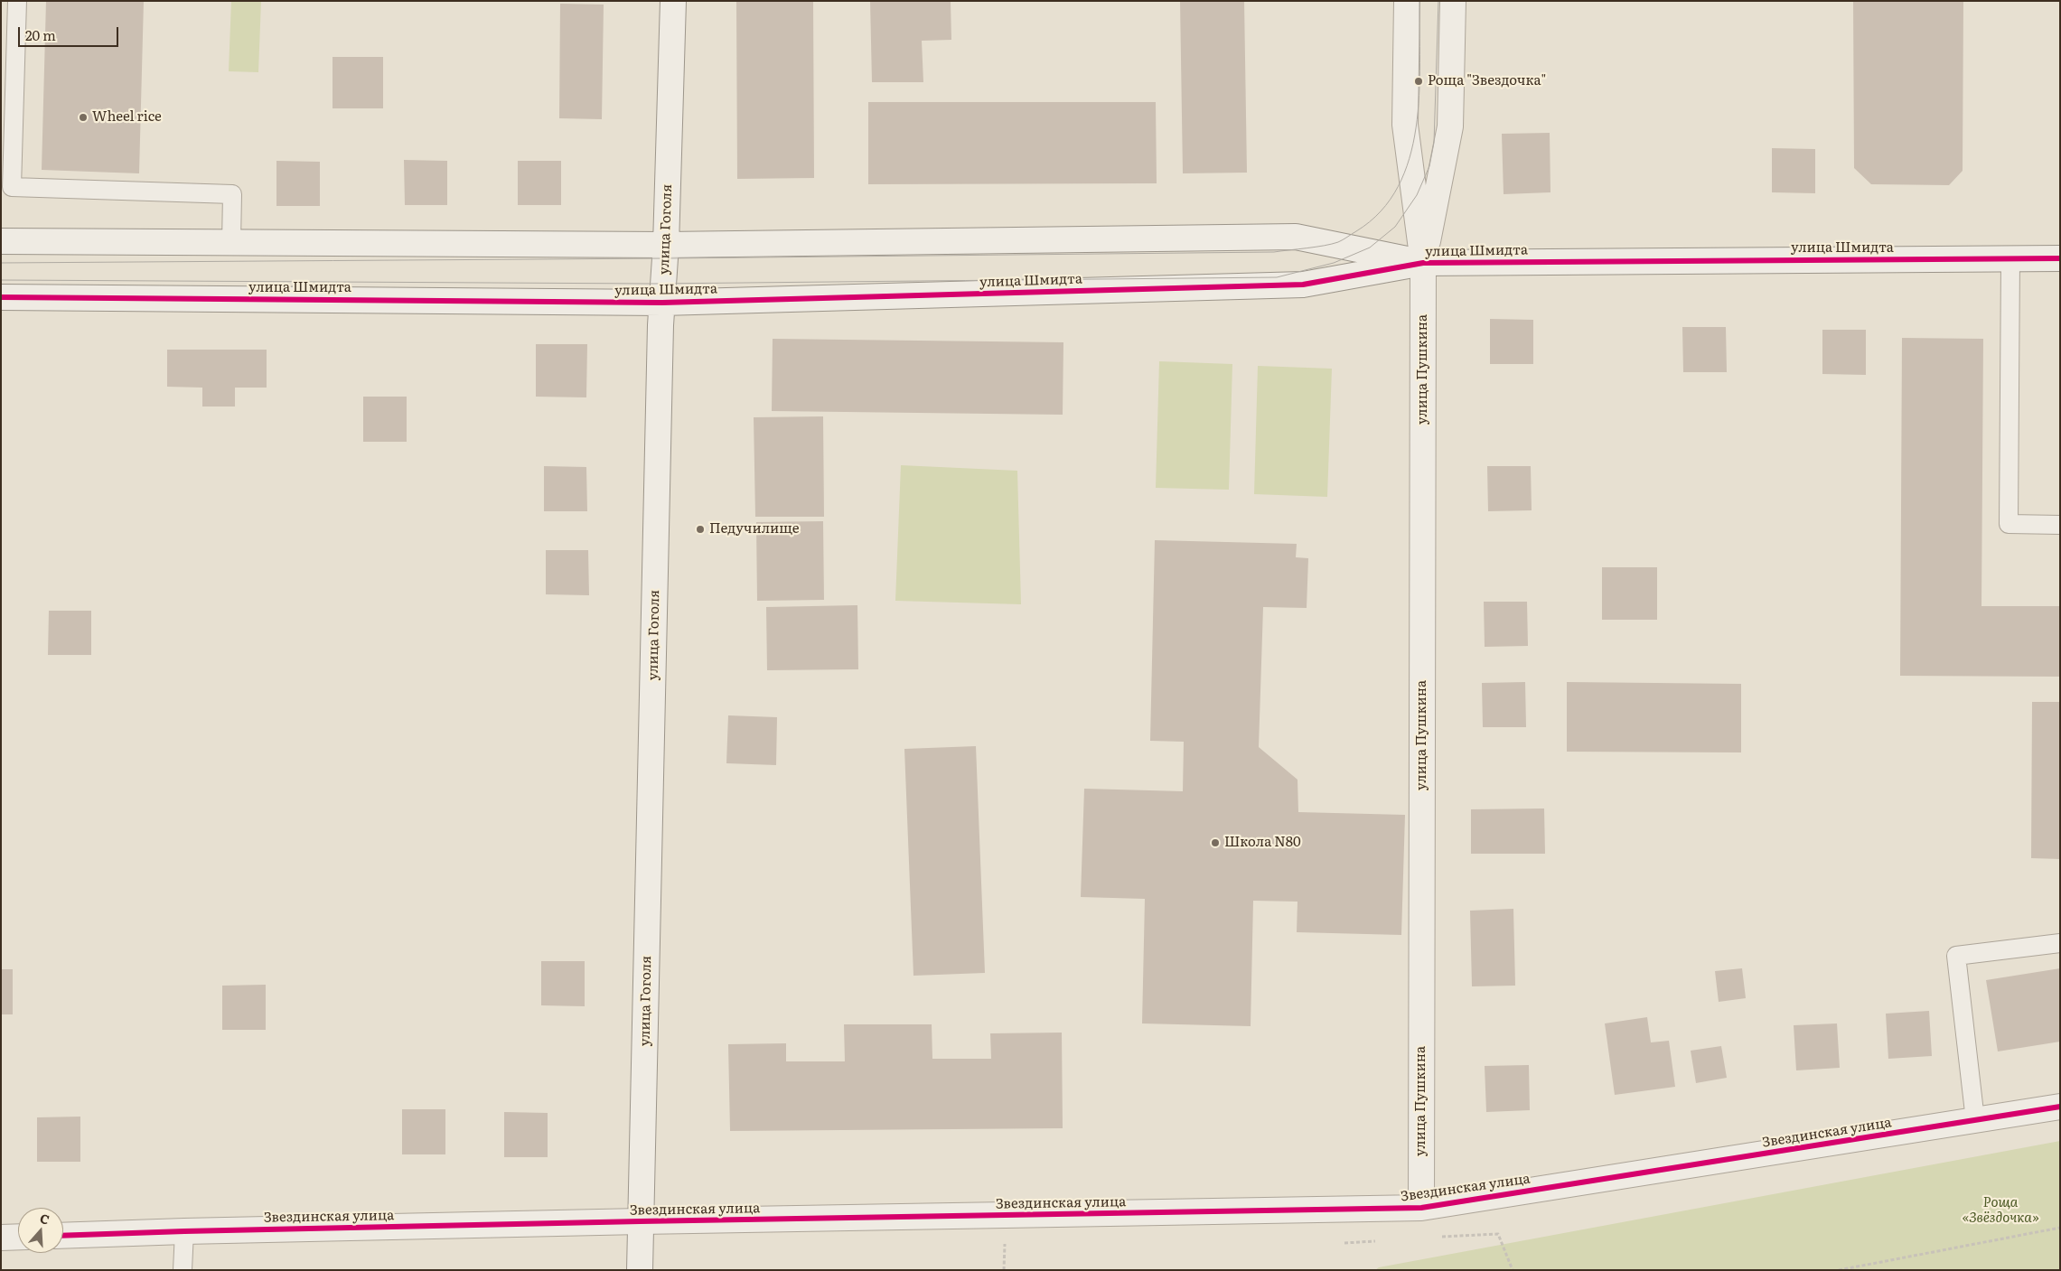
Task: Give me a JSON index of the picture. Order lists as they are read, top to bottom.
{
  "streets": {
    "street": [
      "улица Гоголя",
      "улица Шмидта",
      "улица Пушкина",
      "Звездинская улица"
    ]
  },
  "crossings": [
    ["улица Гоголя", "улица Шмидта"],
    ["улица Гоголя", "Звездинская улица"],
    ["улица Шмидта", "улица Пушкина"],
    ["улица Пушкина", "Звездинская улица"]
  ],
  "parks": ["Роща «Звёздочка»"],
  "places": [
    "Роща \"Звездочка\"",
    "Wheel rice",
    "Педучилище",
    "Школа N80"
  ],
  "scale_bar": "20 m",
  "north": "top"
}
